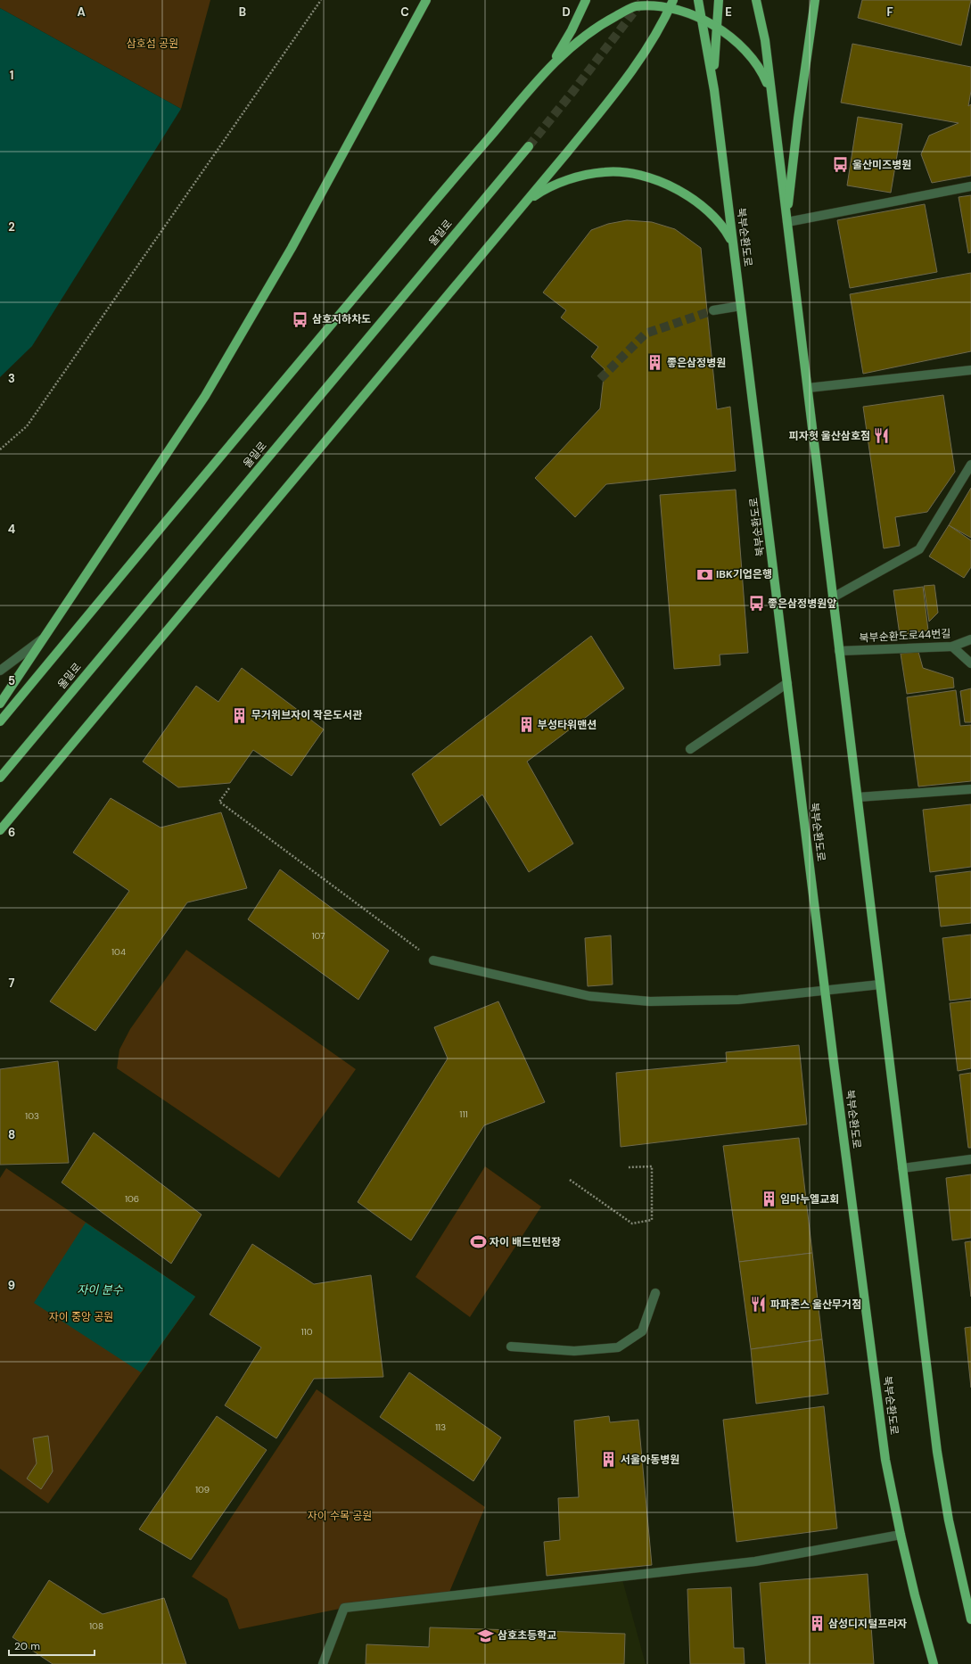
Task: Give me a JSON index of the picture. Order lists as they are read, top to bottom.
{
  "streets": {
    "main road": ["울밀로", "북부순환도로"],
    "street": ["북부순환도로44번길"]
  },
  "water": ["자이 분수"],
  "parks": ["삼호섬 공원", "자이 중앙 공원", "자이 수목 공원"],
  "places": {
    "bus stop": ["울산미즈병원", "삼호지하차도", "좋은삼정병원앞"],
    "building": [
      "좋은삼정병원",
      "무거위브자이 작은도서관",
      "부성타워맨션",
      "임마누엘교회",
      "서울아동병원",
      "삼성디지털프라자"
    ],
    "restaurant": ["피자헛 울산삼호점", "파파존스 울산무거점"],
    "bank": ["IBK기업은행"],
    "sports": ["자이 배드민턴장"],
    "school or university": ["삼호초등학교"]
  },
  "house_numbers": [
    "107",
    "104",
    "111",
    "103",
    "106",
    "110",
    "113",
    "109",
    "108"
  ],
  "scale_bar": "20 m",
  "grid": {
    "columns": [
      "A",
      "B",
      "C",
      "D",
      "E",
      "F"
    ],
    "rows": [
      "1",
      "2",
      "3",
      "4",
      "5",
      "6",
      "7",
      "8",
      "9"
    ]
  }
}
